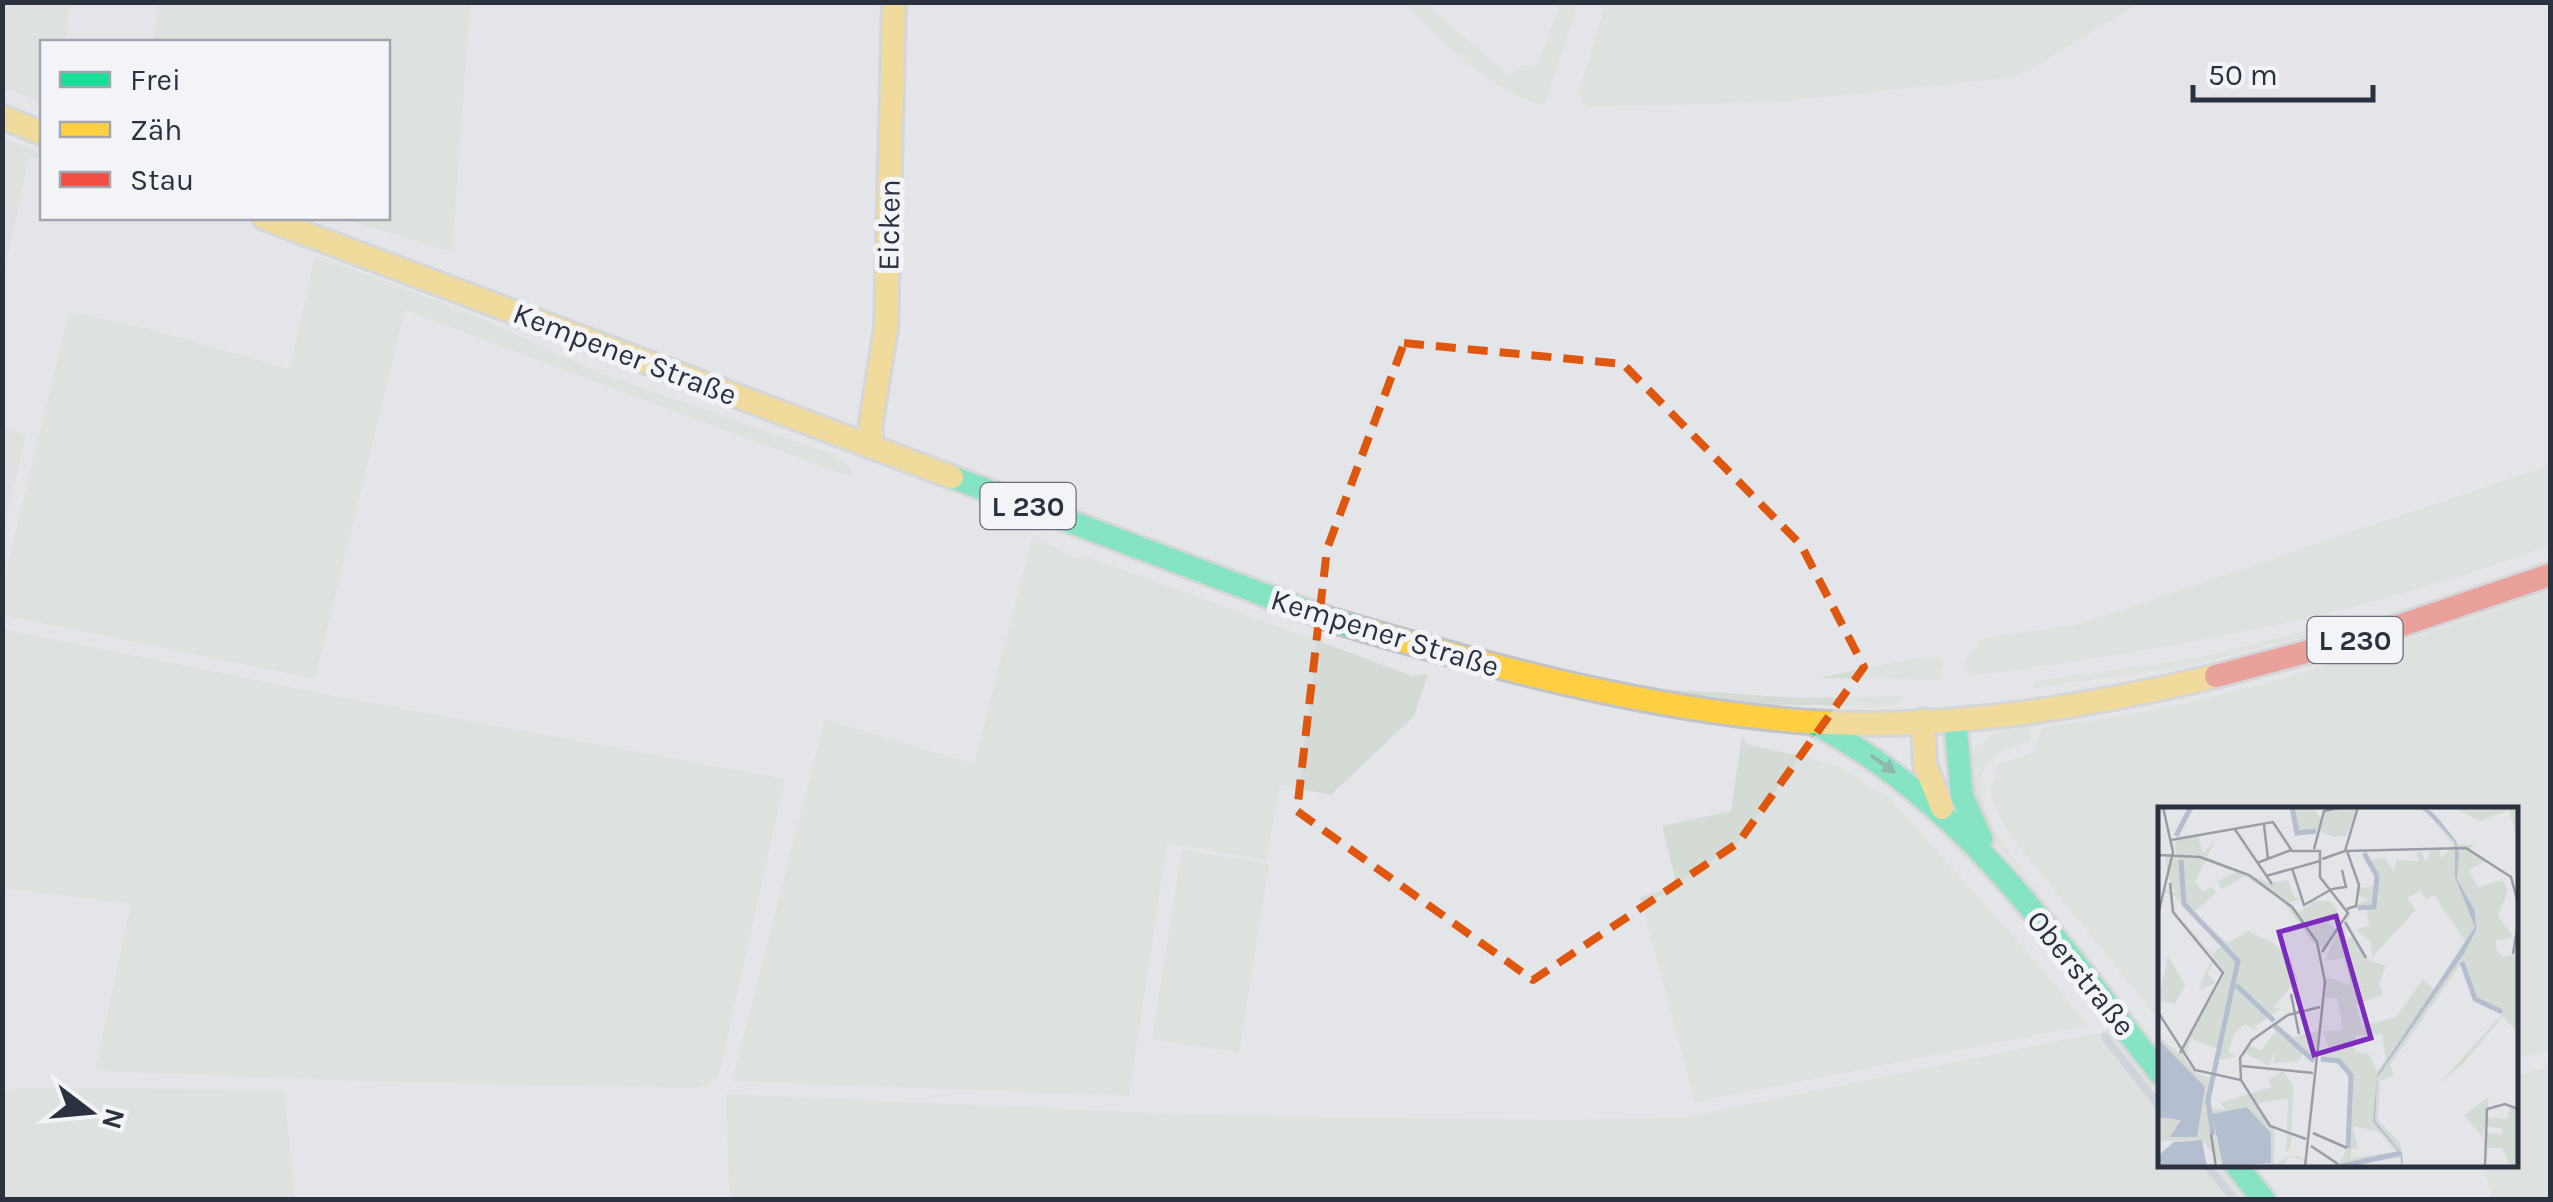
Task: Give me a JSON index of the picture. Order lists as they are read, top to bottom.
{
  "streets": {
    "main road": [
      "Eicken",
      "Kempener Straße",
      "L 230",
      "Oberstraße"
    ]
  },
  "crossings": [
    ["Eicken", "Kempener Straße"]
  ],
  "legend": ["Frei", "Zäh", "Stau"],
  "scale_bar": "50 m",
  "north": "right"
}
